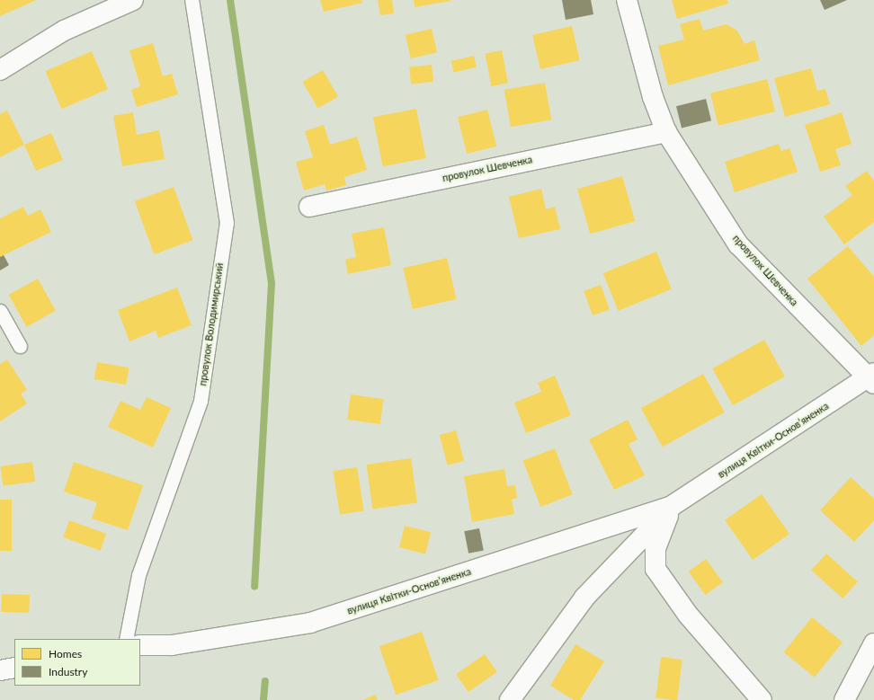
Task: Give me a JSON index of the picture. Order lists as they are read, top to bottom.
{
  "streets": {
    "street": ["провулок Шевченка", "вулиця Квітки-Основʼяненка"],
    "lane": ["провулок Володимирський"]
  },
  "crossings": [
    ["провулок Шевченка", "вулиця Квітки-Основʼяненка"]
  ],
  "legend": ["Homes", "Industry"]
}
